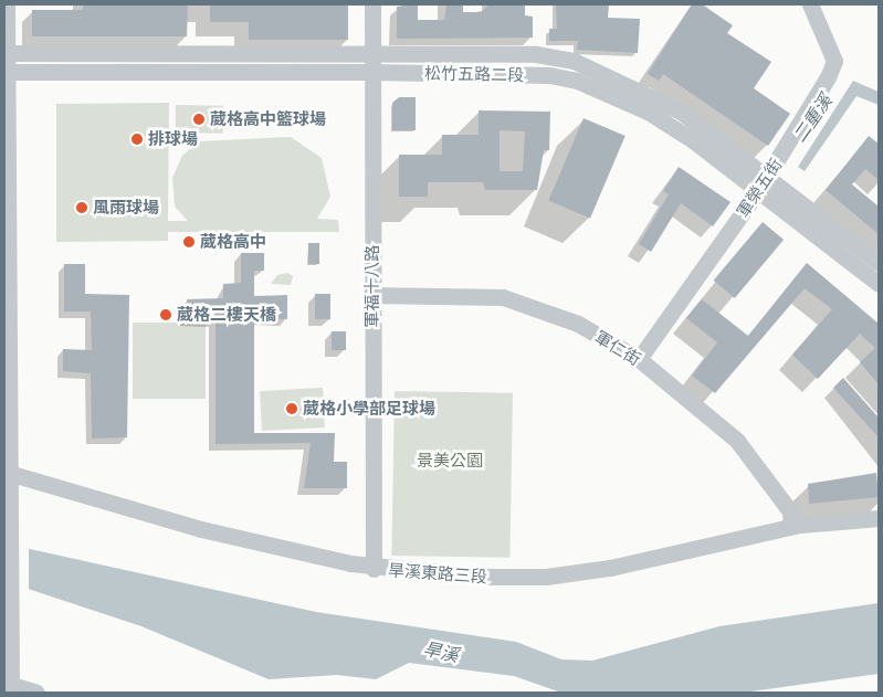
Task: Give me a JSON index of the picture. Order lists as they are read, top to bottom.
{
  "streets": {
    "street": [
      "松竹五路二段",
      "軍榮五街",
      "軍福十八路",
      "軍仁街",
      "旱溪東路三段"
    ]
  },
  "crossings": [
    ["松竹五路二段", "軍榮五街"],
    ["松竹五路二段", "軍福十八路"],
    ["軍榮五街", "軍仁街"],
    ["軍福十八路", "軍仁街"],
    ["軍福十八路", "旱溪東路三段"],
    ["軍仁街", "旱溪東路三段"]
  ],
  "water": ["二重溪", "旱溪"],
  "parks": ["景美公園"],
  "places": [
    "葳格高中籃球場",
    "排球場",
    "風雨球場",
    "葳格高中",
    "葳格二樓天橋",
    "葳格小學部足球場"
  ]
}
